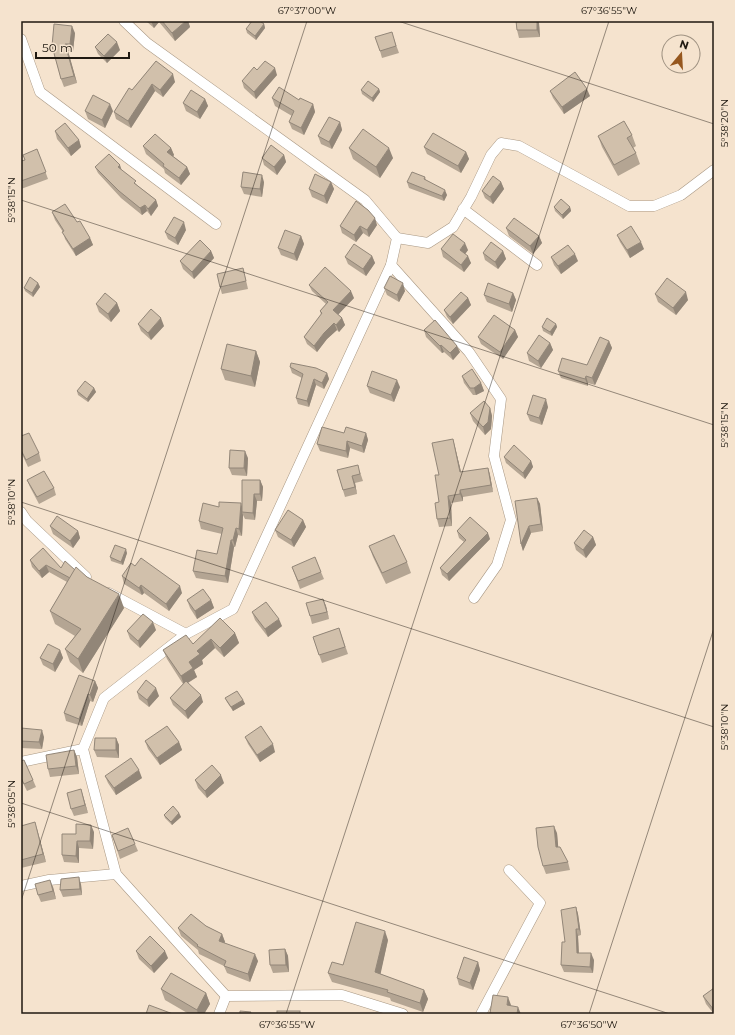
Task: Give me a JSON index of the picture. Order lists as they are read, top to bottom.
{
  "scale_bar": "50 m",
  "north": "top",
  "coordinates": [
    "67°37'00\"W",
    "67°36'55\"W",
    "5°38'20\"N",
    "5°38'15\"N",
    "5°38'10\"N",
    "5°38'05\"N",
    "67°36'50\"W"
  ]
}
